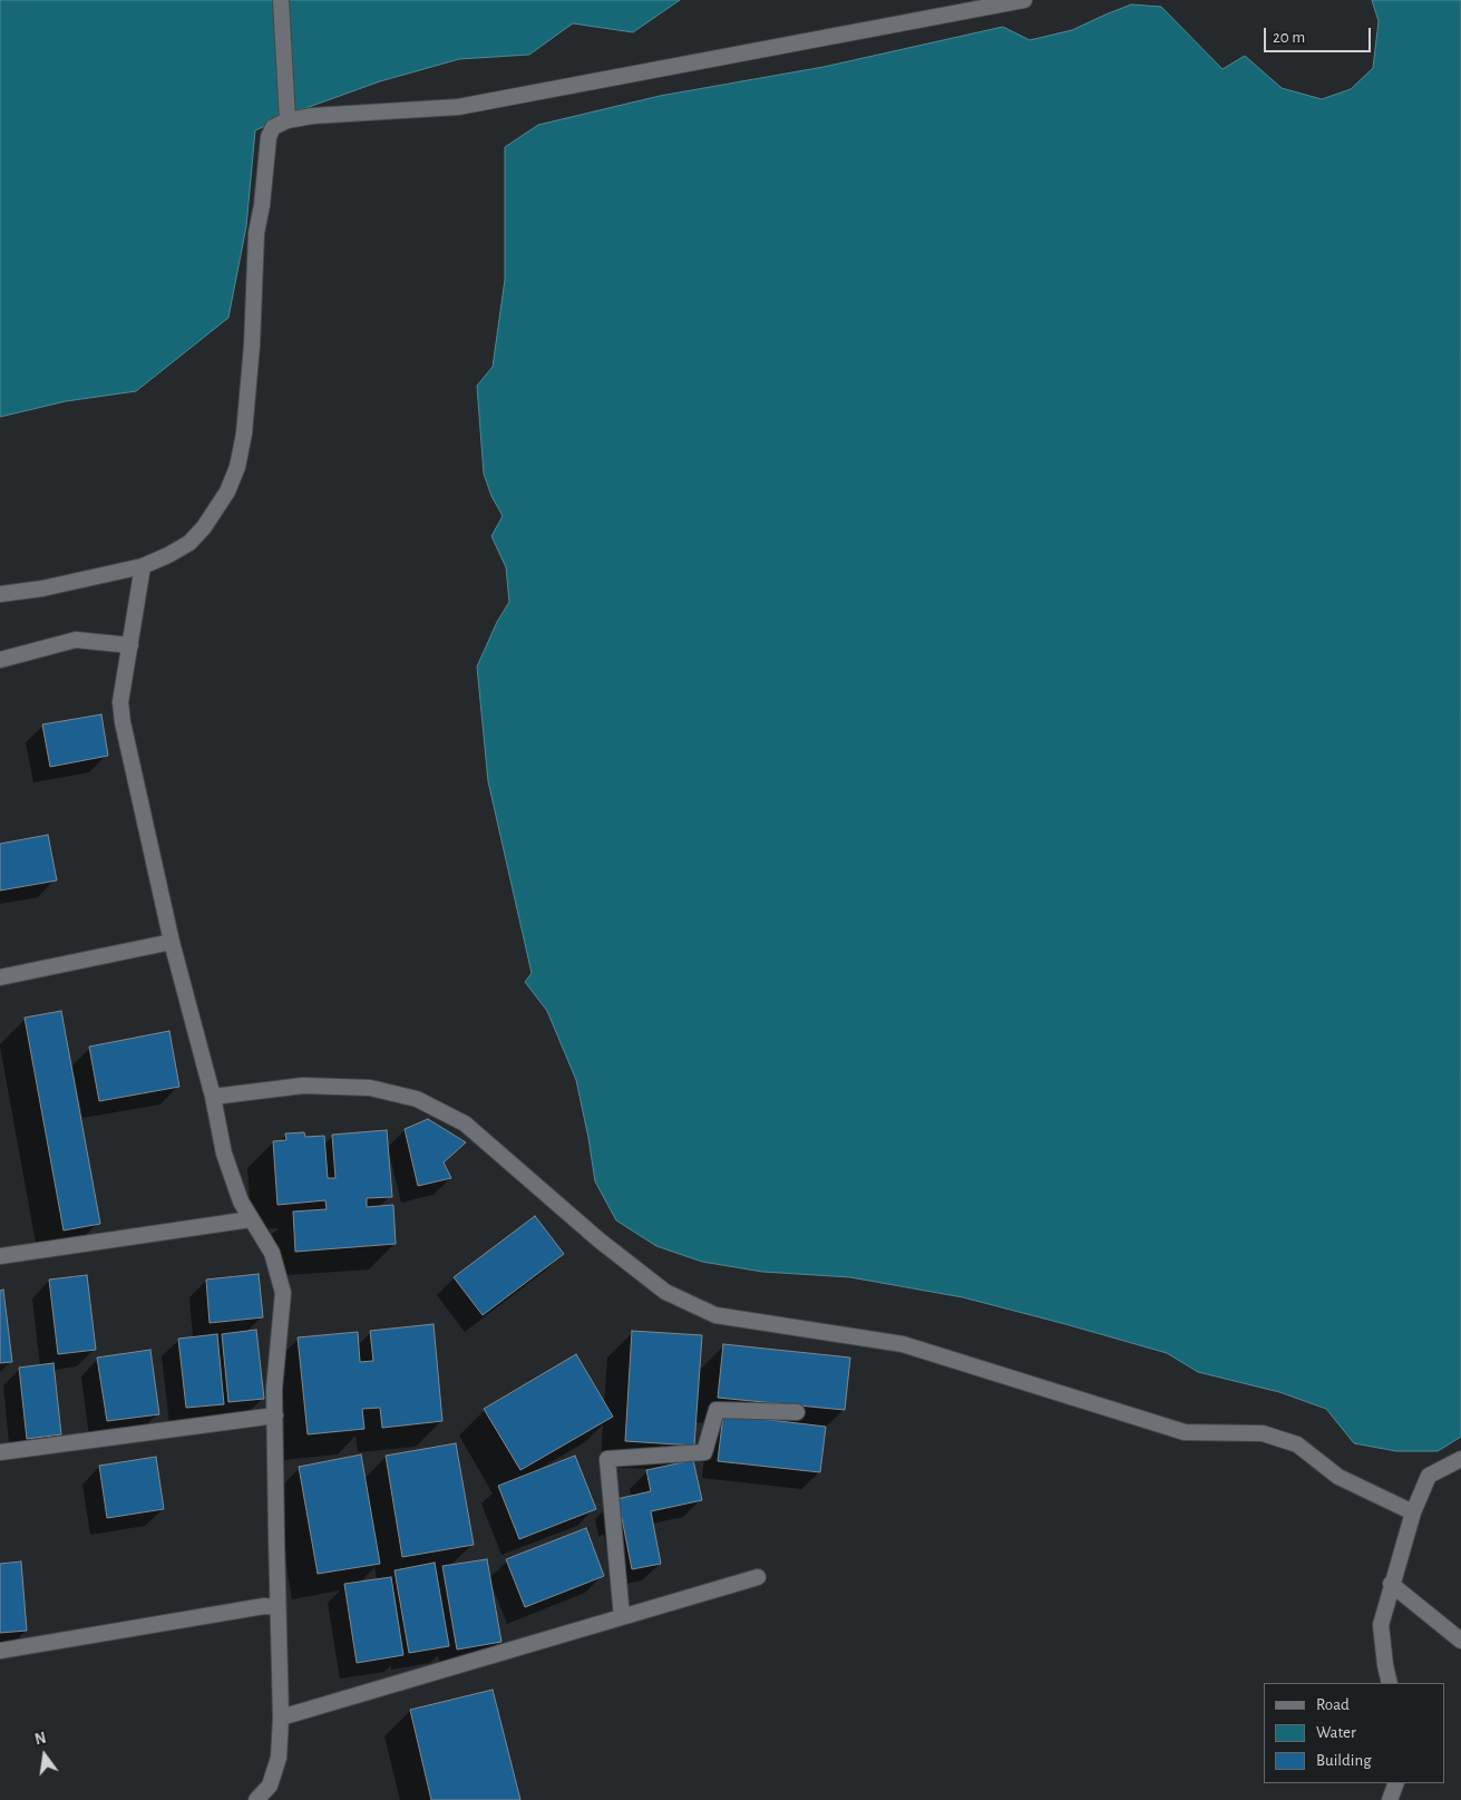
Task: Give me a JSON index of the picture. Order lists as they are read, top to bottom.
{
  "legend": ["Road", "Water", "Building"],
  "scale_bar": "20 m",
  "north": "top"
}
